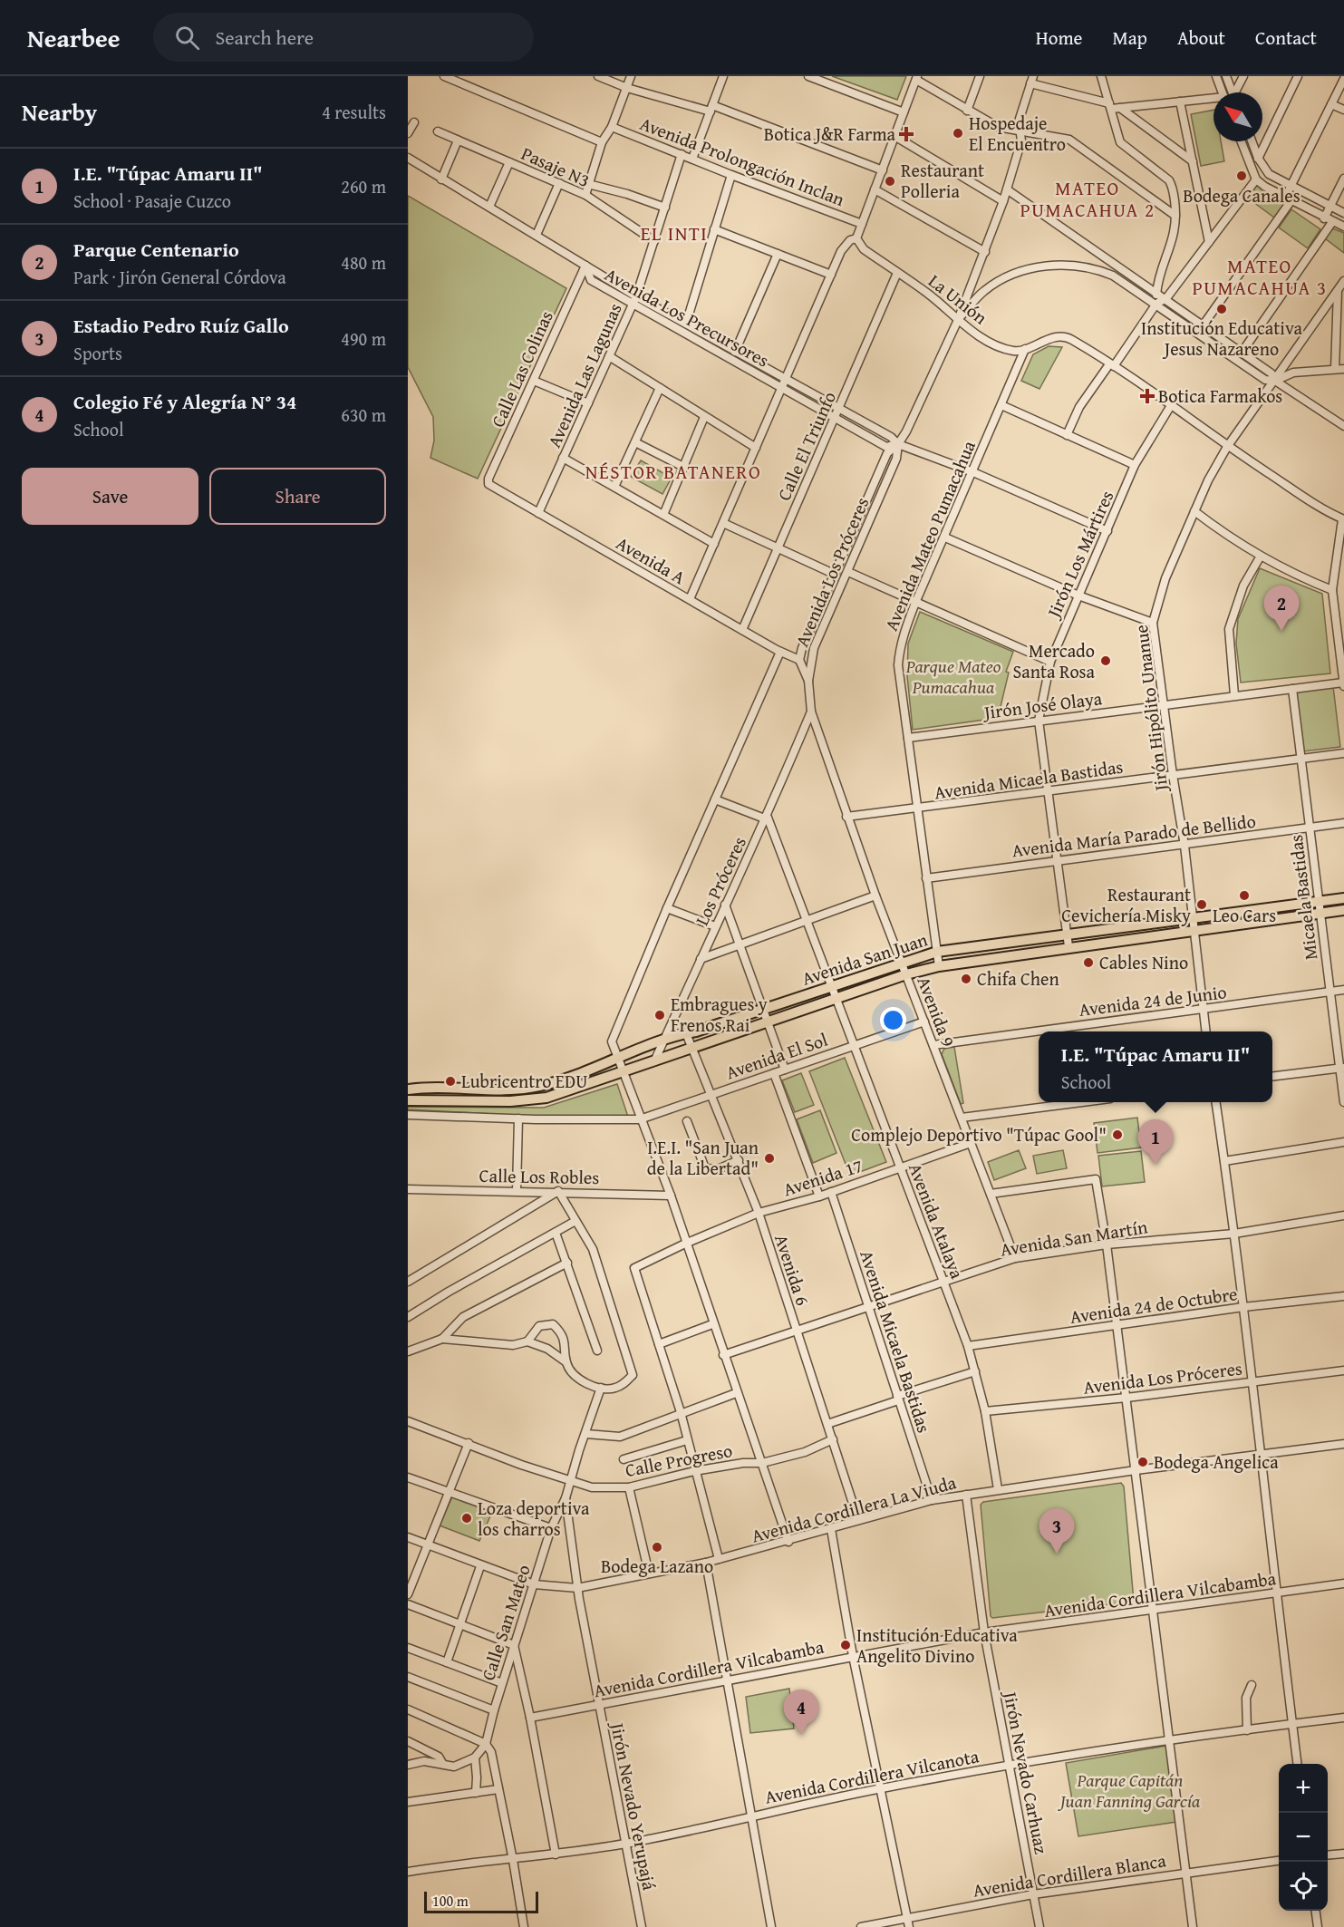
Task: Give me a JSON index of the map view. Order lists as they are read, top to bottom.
{
  "streets": {
    "main road": ["Avenida San Juan"],
    "street": [
      "Avenida Prolongación Inclan",
      "Pasaje N3",
      "La Unión",
      "Avenida Los Precursores",
      "Calle Las Colinas",
      "Avenida Las Lagunas",
      "Calle El Triunfo",
      "Avenida Mateo Pumacahua",
      "Jirón Los Mártires",
      "Avenida A",
      "Avenida Los Próceres",
      "Jirón José Olaya",
      "Jirón Hipólito Unanue",
      "Avenida Micaela Bastidas",
      "Avenida María Parado de Bellido",
      "Los Próceres",
      "Micaela Bastidas",
      "Avenida 24 de Junio",
      "Avenida 9",
      "Avenida El Sol",
      "Calle Los Robles",
      "Avenida 17",
      "Avenida Atalaya",
      "Avenida San Martín",
      "Avenida 6",
      "Avenida 24 de Octubre",
      "Calle Progreso",
      "Avenida Cordillera La Viuda",
      "Avenida Cordillera Vilcabamba",
      "Calle San Mateo",
      "Jirón Nevado Carhuaz",
      "Avenida Cordillera Vilcanota",
      "Jirón Nevado Yerupajá",
      "Avenida Cordillera Blanca"
    ]
  },
  "crossings": [
    ["Avenida Prolongación Inclan", "Avenida Las Lagunas"],
    ["Pasaje N3", "Avenida Las Lagunas"],
    ["La Unión", "Calle El Triunfo"],
    ["La Unión", "Avenida Mateo Pumacahua"],
    ["La Unión", "Avenida Los Próceres"],
    ["Avenida Los Precursores", "Calle Las Colinas"],
    ["Avenida Los Precursores", "Avenida Las Lagunas"],
    ["Avenida Los Precursores", "Calle El Triunfo"],
    ["Avenida Los Precursores", "Avenida Mateo Pumacahua"],
    ["Avenida Los Precursores", "Jirón Los Mártires"],
    ["Avenida Los Precursores", "Avenida Los Próceres"],
    ["Calle Las Colinas", "Avenida A"],
    ["Avenida Las Lagunas", "Avenida A"],
    ["Calle El Triunfo", "Avenida A"],
    ["Avenida Mateo Pumacahua", "Jirón José Olaya"],
    ["Avenida Mateo Pumacahua", "Avenida Micaela Bastidas"],
    ["Avenida Mateo Pumacahua", "Avenida María Parado de Bellido"],
    ["Avenida Mateo Pumacahua", "Avenida San Juan"],
    ["Jirón Los Mártires", "Jirón José Olaya"],
    ["Jirón Los Mártires", "Avenida Micaela Bastidas"],
    ["Jirón Los Mártires", "Avenida María Parado de Bellido"],
    ["Jirón Los Mártires", "Avenida San Juan"],
    ["Avenida A", "Avenida Los Próceres"],
    ["Avenida Los Próceres", "Avenida 9"],
    ["Avenida Los Próceres", "Avenida Atalaya"],
    ["Jirón José Olaya", "Jirón Hipólito Unanue"],
    ["Jirón José Olaya", "Micaela Bastidas"],
    ["Jirón Hipólito Unanue", "Avenida Micaela Bastidas"],
    ["Jirón Hipólito Unanue", "Avenida María Parado de Bellido"],
    ["Jirón Hipólito Unanue", "Avenida San Juan"],
    ["Jirón Hipólito Unanue", "Avenida 24 de Junio"],
    ["Avenida Micaela Bastidas", "Micaela Bastidas"],
    ["Avenida Micaela Bastidas", "Avenida 9"],
    ["Avenida Micaela Bastidas", "Avenida 17"],
    ["Avenida Micaela Bastidas", "Avenida San Martín"],
    ["Avenida Micaela Bastidas", "Avenida Cordillera La Viuda"],
    ["Avenida María Parado de Bellido", "Micaela Bastidas"],
    ["Los Próceres", "Avenida San Juan"],
    ["Los Próceres", "Avenida 9"],
    ["Los Próceres", "Avenida Atalaya"],
    ["Micaela Bastidas", "Avenida San Juan"],
    ["Micaela Bastidas", "Avenida 24 de Junio"],
    ["Avenida San Juan", "Avenida 9"],
    ["Avenida San Juan", "Avenida Atalaya"],
    ["Avenida San Juan", "Avenida 6"],
    ["Avenida 24 de Junio", "Avenida 9"],
    ["Avenida 9", "Avenida El Sol"],
    ["Avenida 9", "Avenida 17"],
    ["Avenida 9", "Avenida San Martín"],
    ["Avenida El Sol", "Avenida Atalaya"],
    ["Avenida El Sol", "Avenida 6"],
    ["Avenida 17", "Avenida Atalaya"],
    ["Avenida 17", "Avenida 6"],
    ["Avenida Atalaya", "Avenida San Martín"],
    ["Avenida Atalaya", "Avenida 24 de Octubre"],
    ["Avenida Atalaya", "Avenida Cordillera La Viuda"],
    ["Avenida San Martín", "Avenida 6"],
    ["Avenida 6", "Calle Progreso"],
    ["Avenida 6", "Avenida Cordillera La Viuda"],
    ["Calle Progreso", "Calle San Mateo"],
    ["Avenida Cordillera La Viuda", "Calle San Mateo"],
    ["Avenida Cordillera La Viuda", "Jirón Nevado Carhuaz"],
    ["Avenida Cordillera La Viuda", "Jirón Nevado Yerupajá"],
    ["Avenida Cordillera Vilcabamba", "Jirón Nevado Carhuaz"],
    ["Avenida Cordillera Vilcabamba", "Jirón Nevado Yerupajá"],
    ["Calle San Mateo", "Jirón Nevado Yerupajá"],
    ["Jirón Nevado Carhuaz", "Avenida Cordillera Vilcanota"],
    ["Jirón Nevado Carhuaz", "Avenida Cordillera Blanca"],
    ["Avenida Cordillera Vilcanota", "Jirón Nevado Yerupajá"]
  ],
  "districts": [
    "MATEO PUMACAHUA 2",
    "EL INTI",
    "MATEO PUMACAHUA 3",
    "NÉSTOR BATANERO"
  ],
  "parks": ["Parque Mateo Pumacahua", "Parque Capitán Juan Fanning García"],
  "places": {
    "other": [
      "Hospedaje El Encuentro",
      "Bodega Canales",
      "Restaurant Polleria",
      "Institución Educativa Jesus Nazareno",
      "Mercado Santa Rosa",
      "Leo Cars",
      "Restaurant Cevichería Misky",
      "Cables Nino",
      "Chifa Chen",
      "Embragues y Frenos Rai",
      "Lubricentro EDU",
      "Complejo Deportivo \"Túpac Gool\"",
      "I.E.I. \"San Juan de la Libertad\"",
      "Bodega Angelica",
      "Loza deportiva los charros",
      "Bodega Lazano",
      "Institución Educativa Angelito Divino"
    ],
    "health": ["Botica J&R Farma", "Botica Farmakos"]
  },
  "scale_bar": "100 m",
  "north": "top left",
  "page": {
    "header": "Nearbee",
    "search": "Search here",
    "nav": [
      "Home",
      "Map",
      "About",
      "Contact"
    ],
    "heading": ["Nearby", "4 results"],
    "list": [
      {
        "mark": "1",
        "name": "I.E. \"Túpac Amaru II\"",
        "note": "School · Pasaje Cuzco",
        "value": "260 m"
      },
      {
        "mark": "2",
        "name": "Parque Centenario",
        "note": "Park · Jirón General Córdova",
        "value": "480 m"
      },
      {
        "mark": "3",
        "name": "Estadio Pedro Ruíz Gallo",
        "note": "Sports",
        "value": "490 m"
      },
      {
        "mark": "4",
        "name": "Colegio Fé y Alegría N° 34",
        "note": "School",
        "value": "630 m"
      }
    ],
    "buttons": ["Save", "Share"],
    "pins": [
      "2",
      "1",
      "3",
      "4"
    ],
    "popup": ["I.E. \"Túpac Amaru II\"", "School"],
    "map_buttons": ["+", "−"],
    "scale": "100 m"
  }
}
